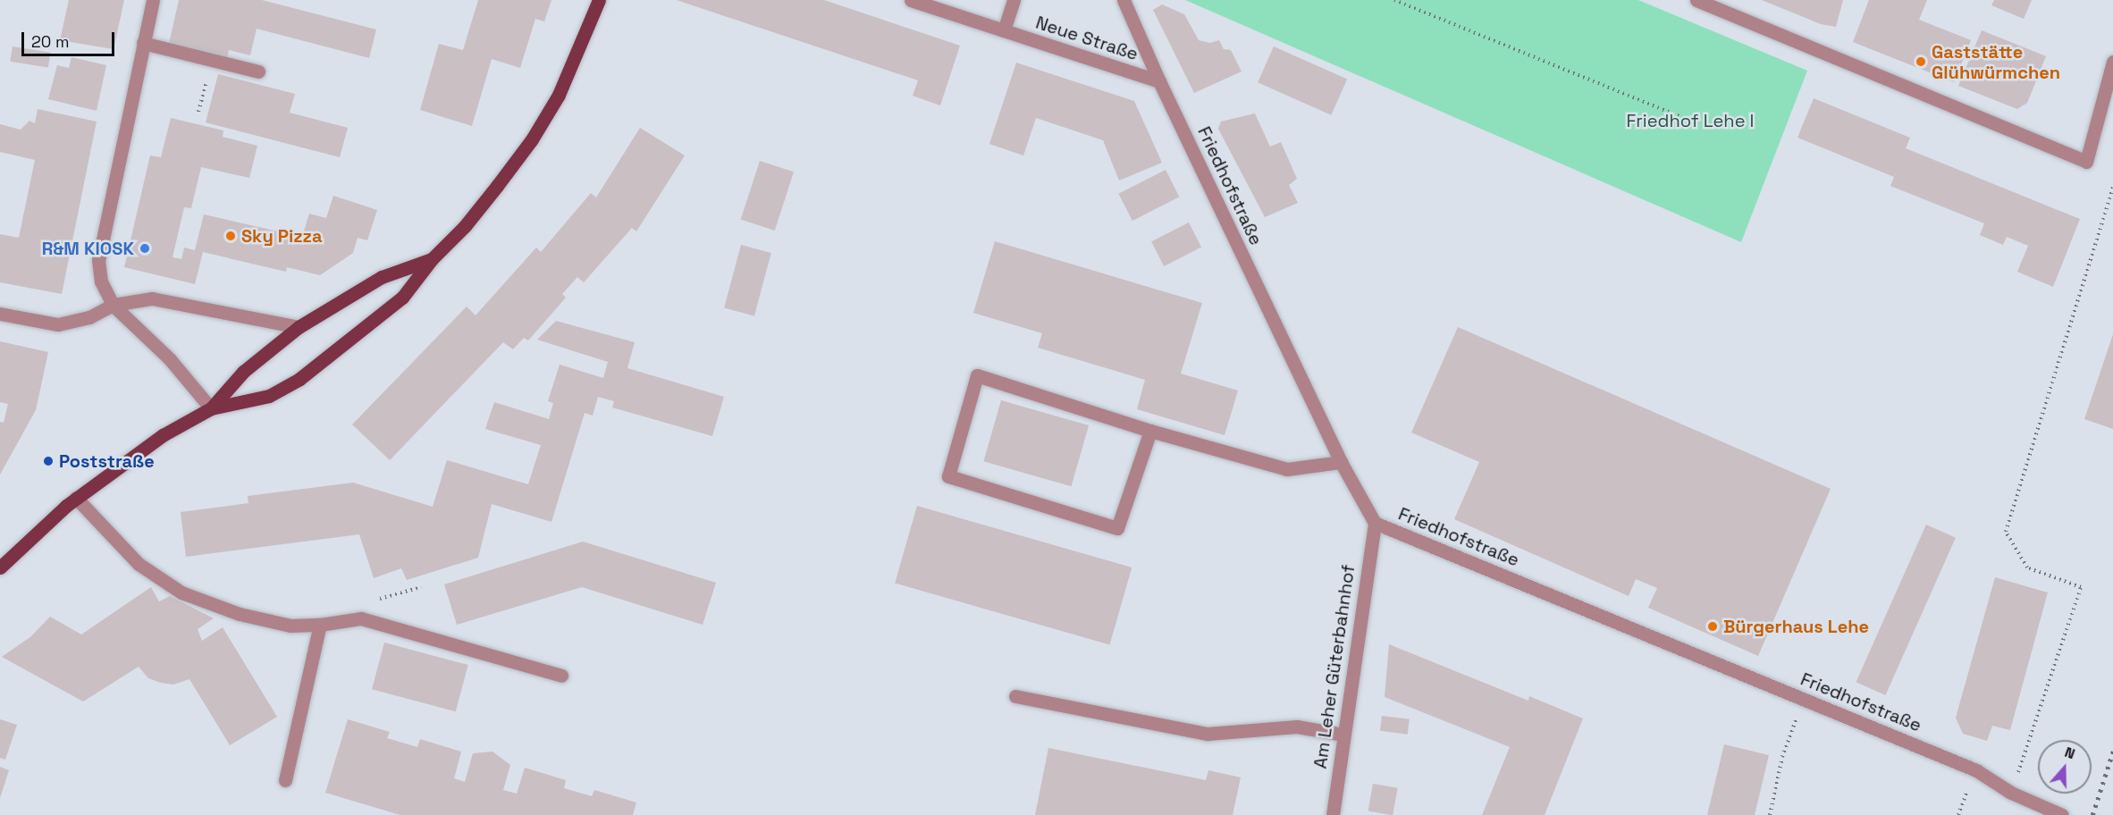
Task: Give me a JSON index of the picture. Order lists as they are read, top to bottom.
{
  "streets": {
    "street": ["Neue Straße", "Friedhofstraße", "Am Leher Güterbahnhof"]
  },
  "crossings": [
    ["Neue Straße", "Friedhofstraße"],
    ["Friedhofstraße", "Am Leher Güterbahnhof"]
  ],
  "parks": ["Friedhof Lehe I"],
  "places": [
    "Gaststätte Glühwürmchen",
    "Sky Pizza",
    "R&M KIOSK",
    "Poststraße",
    "Bürgerhaus Lehe"
  ],
  "scale_bar": "20 m",
  "north": "top"
}
